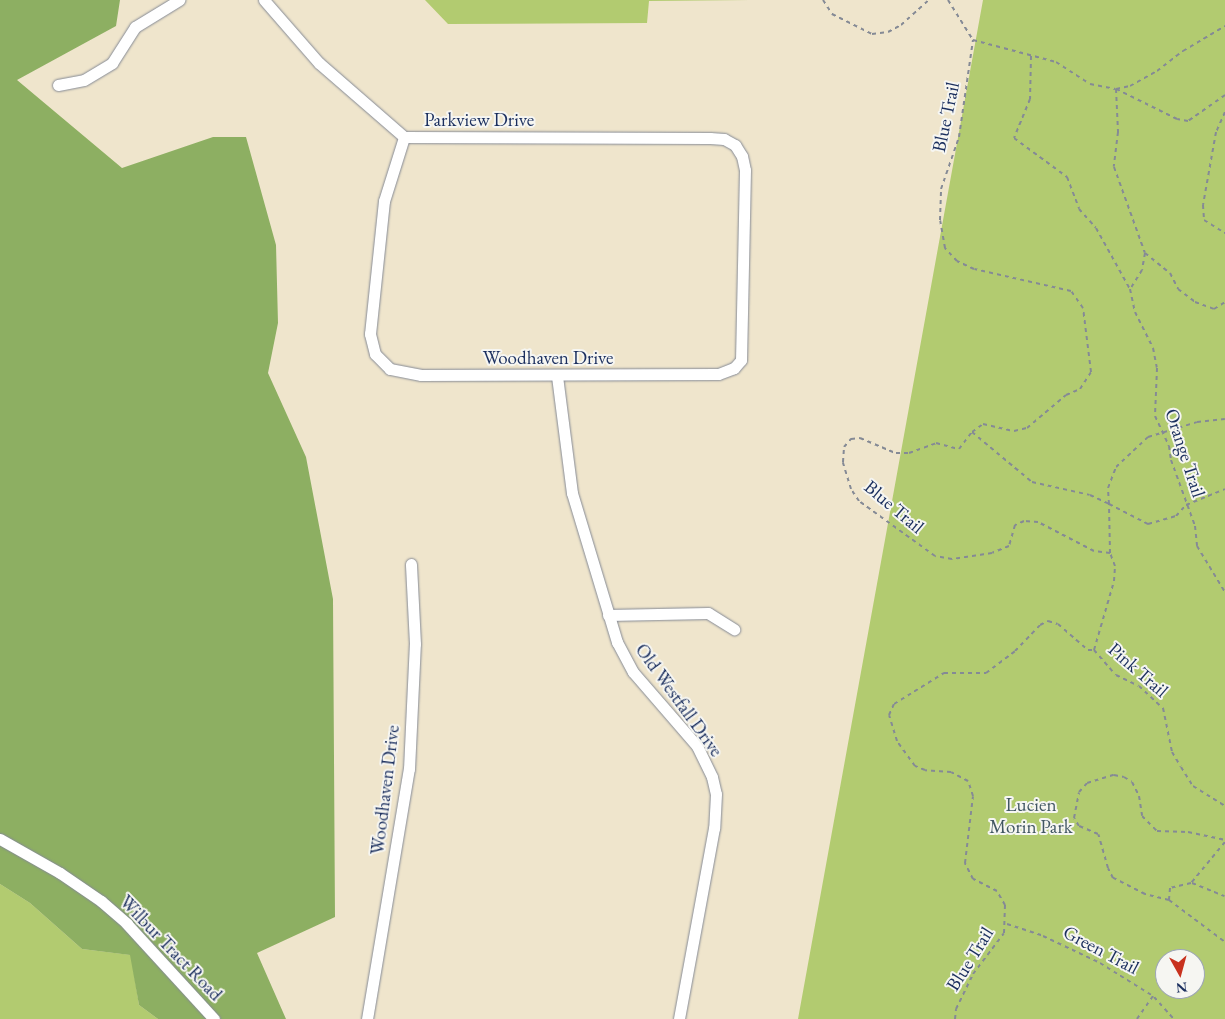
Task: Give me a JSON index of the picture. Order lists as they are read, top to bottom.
{
  "streets": {
    "street": [
      "Parkview Drive",
      "Woodhaven Drive",
      "Old Westfall Drive",
      "Wilbur Tract Road"
    ],
    "path": [
      "Blue Trail",
      "Orange Trail",
      "Pink Trail",
      "Green Trail"
    ]
  },
  "crossings": [
    ["Blue Trail", "Pink Trail"],
    ["Blue Trail", "Green Trail"],
    ["Parkview Drive", "Woodhaven Drive"],
    ["Woodhaven Drive", "Old Westfall Drive"]
  ],
  "parks": ["Lucien Morin Park"],
  "north": "bottom"
}
